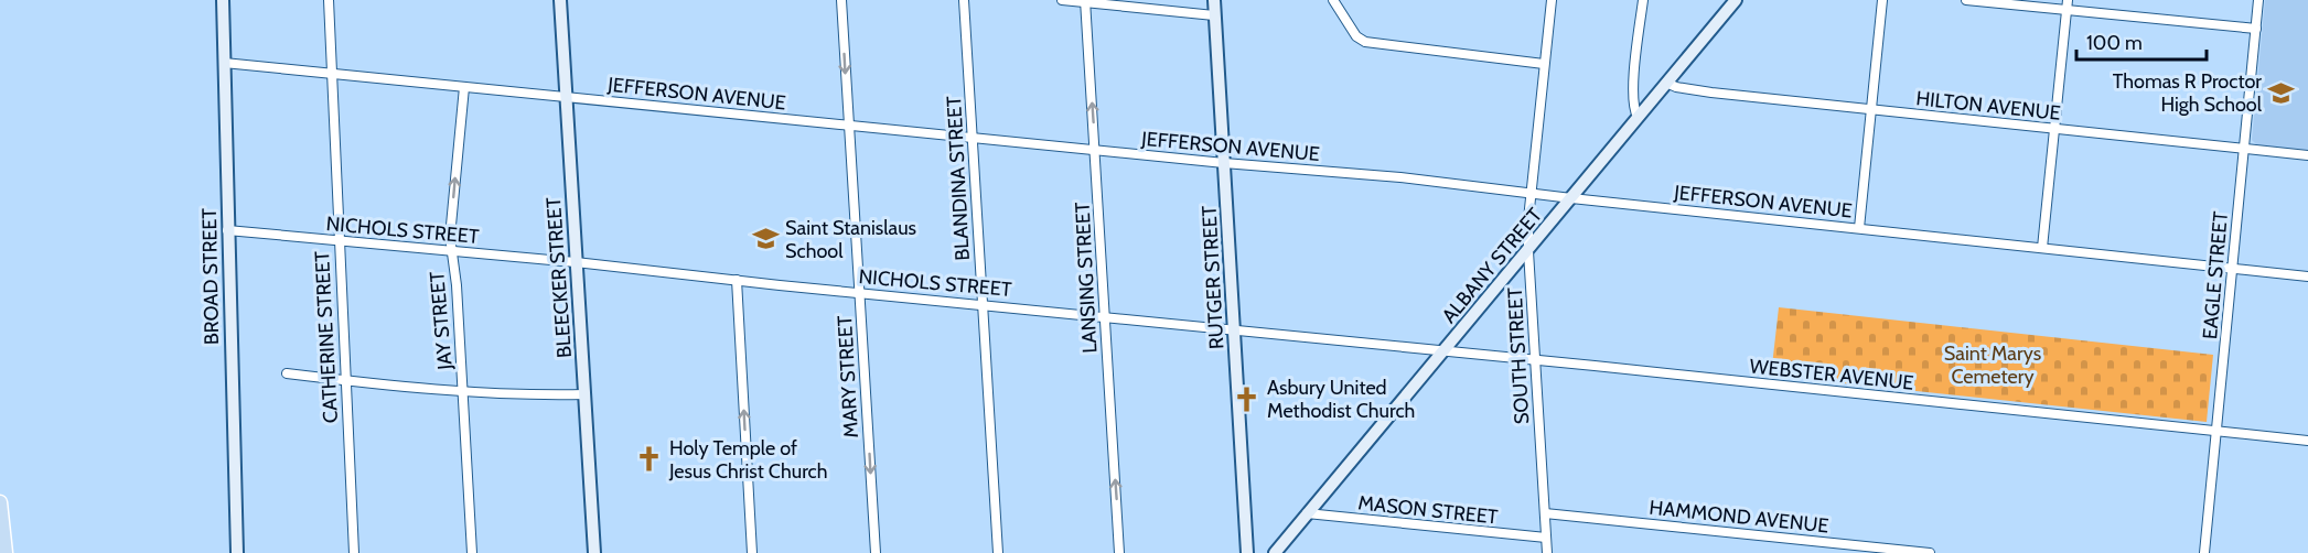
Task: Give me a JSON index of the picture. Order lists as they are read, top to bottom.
{
  "streets": {
    "street": [
      "JEFFERSON AVENUE",
      "HILTON AVENUE",
      "BLANDINA STREET",
      "NICHOLS STREET",
      "ALBANY STREET",
      "EAGLE STREET",
      "BROAD STREET",
      "BLEECKER STREET",
      "LANSING STREET",
      "RUTGER STREET",
      "JAY STREET",
      "CATHERINE STREET",
      "SOUTH STREET",
      "WEBSTER AVENUE",
      "MARY STREET",
      "MASON STREET",
      "HAMMOND AVENUE"
    ]
  },
  "crossings": [
    ["JEFFERSON AVENUE", "BLANDINA STREET"],
    ["JEFFERSON AVENUE", "ALBANY STREET"],
    ["JEFFERSON AVENUE", "EAGLE STREET"],
    ["JEFFERSON AVENUE", "BROAD STREET"],
    ["JEFFERSON AVENUE", "BLEECKER STREET"],
    ["JEFFERSON AVENUE", "LANSING STREET"],
    ["JEFFERSON AVENUE", "RUTGER STREET"],
    ["JEFFERSON AVENUE", "JAY STREET"],
    ["JEFFERSON AVENUE", "CATHERINE STREET"],
    ["JEFFERSON AVENUE", "SOUTH STREET"],
    ["JEFFERSON AVENUE", "MARY STREET"],
    ["HILTON AVENUE", "ALBANY STREET"],
    ["HILTON AVENUE", "EAGLE STREET"],
    ["BLANDINA STREET", "NICHOLS STREET"],
    ["NICHOLS STREET", "ALBANY STREET"],
    ["NICHOLS STREET", "BROAD STREET"],
    ["NICHOLS STREET", "BLEECKER STREET"],
    ["NICHOLS STREET", "LANSING STREET"],
    ["NICHOLS STREET", "RUTGER STREET"],
    ["NICHOLS STREET", "JAY STREET"],
    ["NICHOLS STREET", "CATHERINE STREET"],
    ["NICHOLS STREET", "WEBSTER AVENUE"],
    ["NICHOLS STREET", "MARY STREET"],
    ["ALBANY STREET", "SOUTH STREET"],
    ["ALBANY STREET", "WEBSTER AVENUE"],
    ["ALBANY STREET", "MASON STREET"],
    ["EAGLE STREET", "WEBSTER AVENUE"],
    ["SOUTH STREET", "WEBSTER AVENUE"],
    ["SOUTH STREET", "MASON STREET"],
    ["SOUTH STREET", "HAMMOND AVENUE"]
  ],
  "one_way": ["LANSING STREET", "JAY STREET", "MARY STREET"],
  "parks": ["Saint Marys Cemetery"],
  "places": {
    "school or university": ["Thomas R Proctor High School", "Saint Stanislaus School"],
    "church": ["Asbury United Methodist Church", "Holy Temple of Jesus Christ Church"]
  },
  "scale_bar": "100 m"
}
